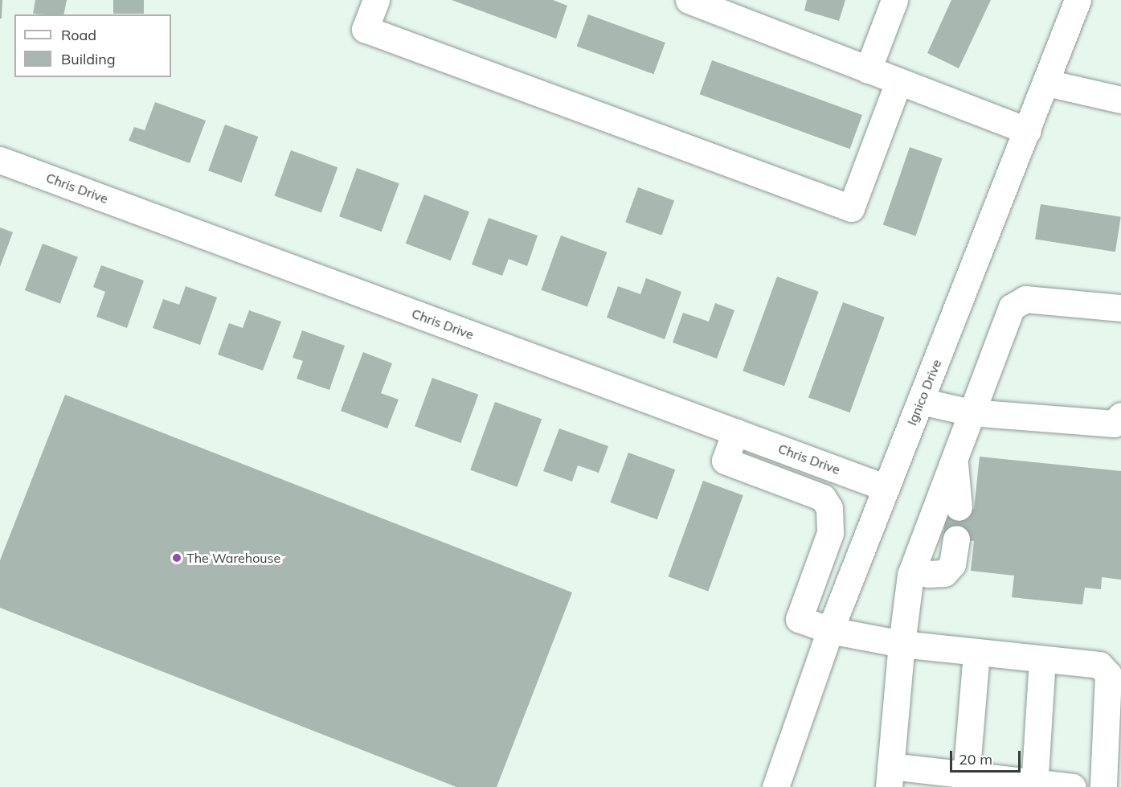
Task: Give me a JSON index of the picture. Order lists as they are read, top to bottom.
{
  "streets": {
    "street": ["Chris Drive", "Ignico Drive"]
  },
  "crossings": [
    ["Chris Drive", "Ignico Drive"]
  ],
  "places": ["The Warehouse"],
  "legend": ["Road", "Building"],
  "scale_bar": "20 m"
}
